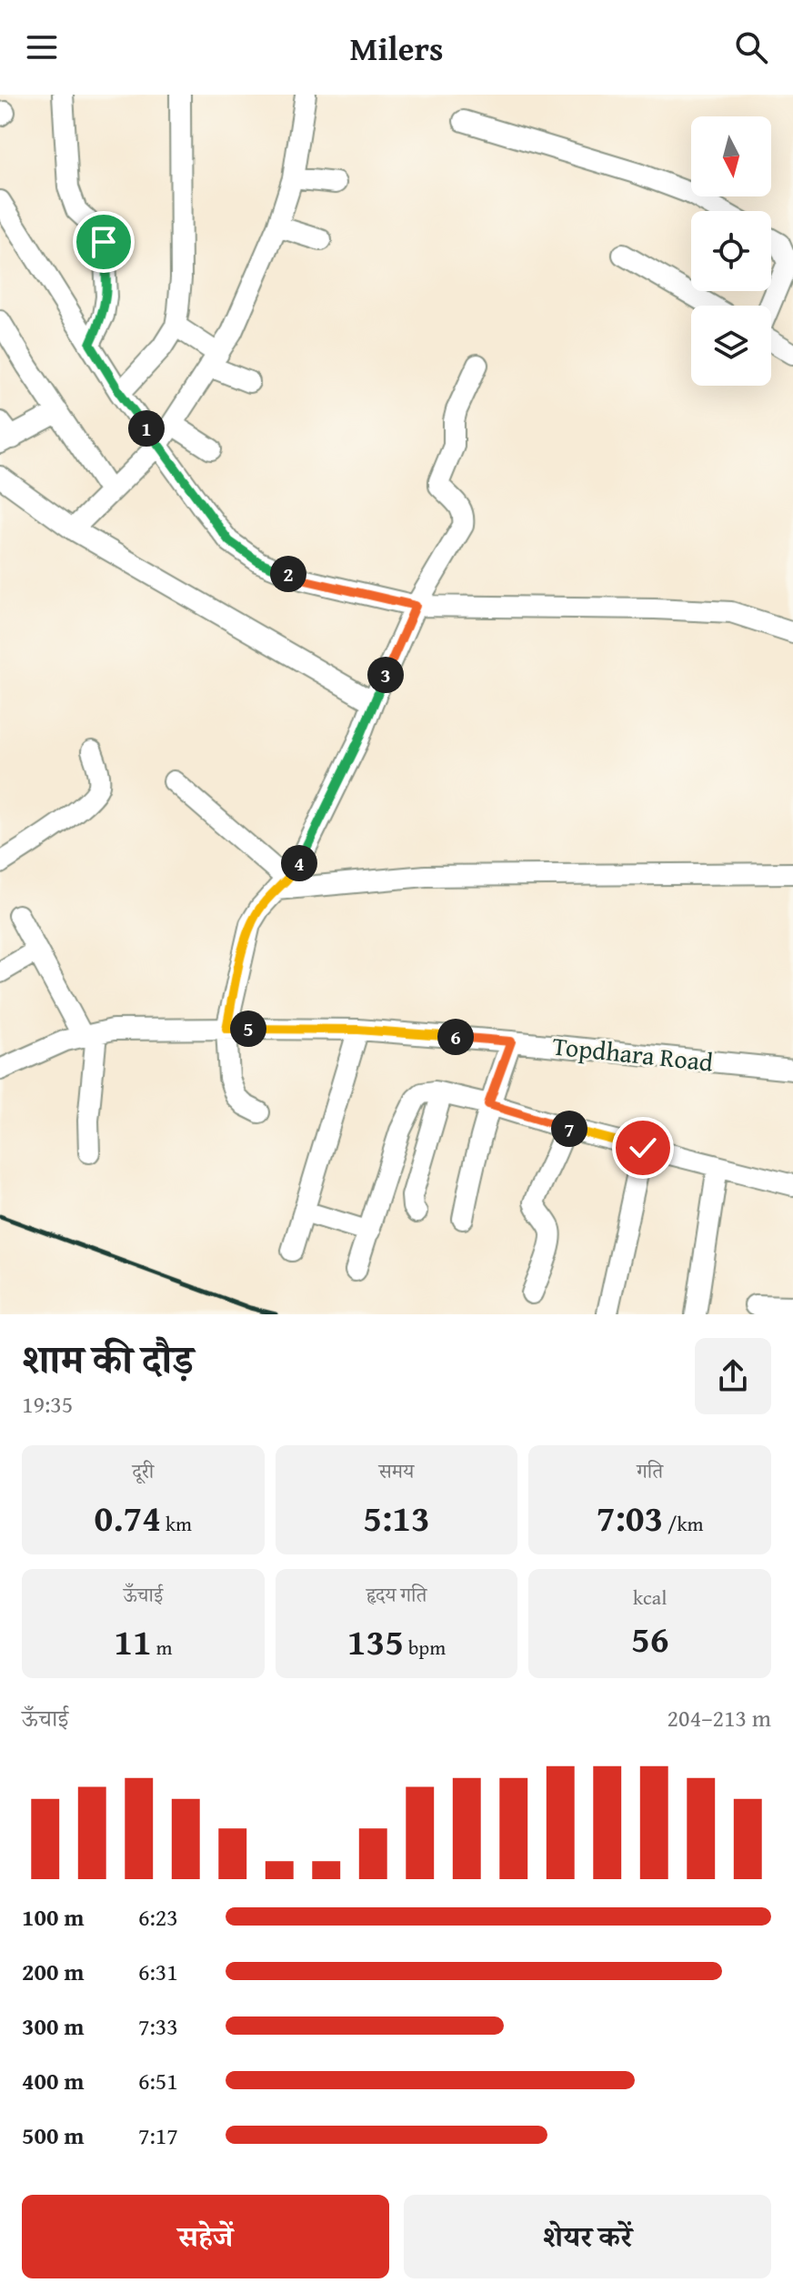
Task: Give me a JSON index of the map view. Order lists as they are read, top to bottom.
{
  "streets": {
    "street": ["Topdhara Road"]
  },
  "north": "bottom",
  "page": {
    "header": "Milers",
    "pins": [
      "1",
      "2",
      "3",
      "4",
      "5",
      "6",
      "7"
    ],
    "heading": ["शाम की दौड़", "19:35"],
    "stats": [
      ["दूरी", "0.74 km"],
      ["समय", "5:13"],
      ["गति", "7:03 /km"],
      ["ऊँचाई", "11 m"],
      ["हृदय गति", "135 bpm"],
      ["kcal", "56"]
    ],
    "chart": ["ऊँचाई", "204–213 m"],
    "list": [
      {
        "name": "100 m",
        "note": "6:23"
      },
      {
        "name": "200 m",
        "note": "6:31"
      },
      {
        "name": "300 m",
        "note": "7:33"
      },
      {
        "name": "400 m",
        "note": "6:51"
      },
      {
        "name": "500 m",
        "note": "7:17"
      }
    ],
    "buttons": ["सहेजें", "शेयर करें"]
  }
}
